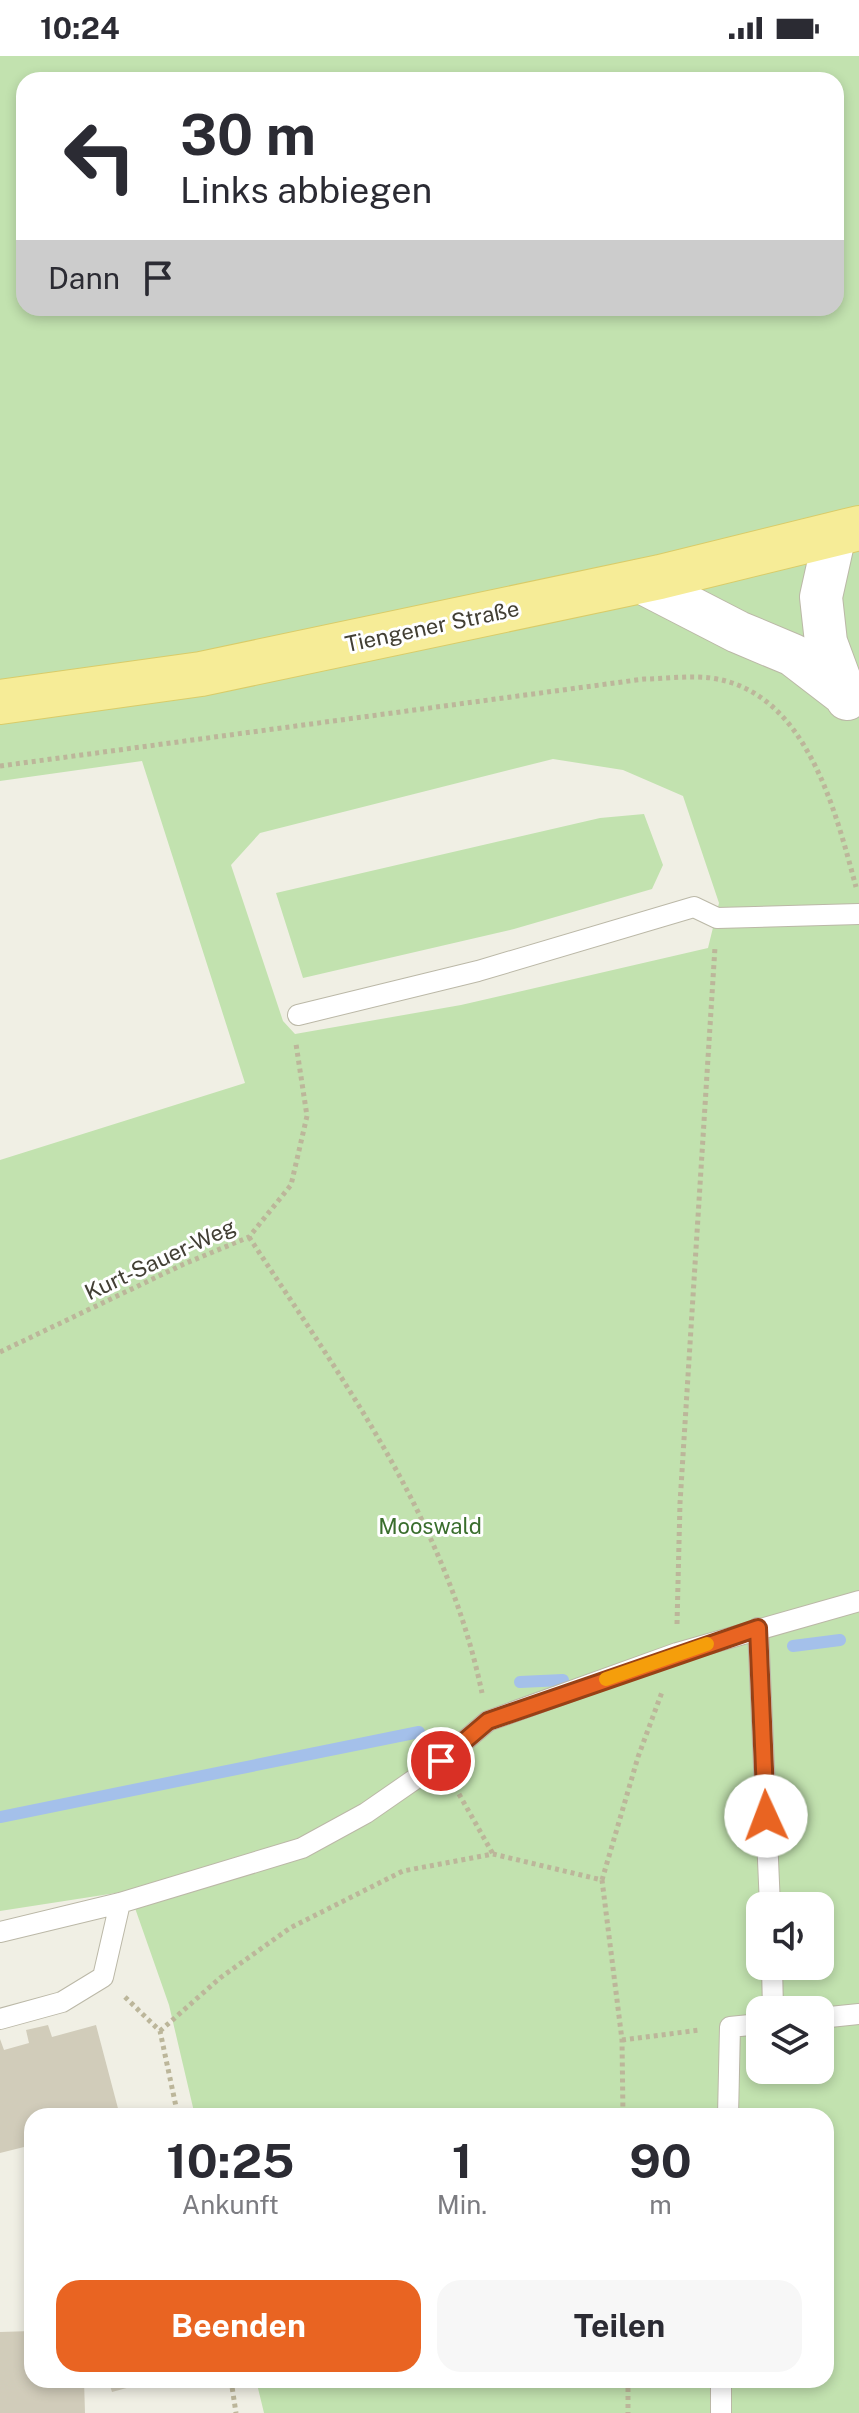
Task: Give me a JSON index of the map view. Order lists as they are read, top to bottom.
{
  "streets": {
    "main road": ["Tiengener Straße"],
    "path": ["Kurt-Sauer-Weg"]
  },
  "parks": ["Mooswald"],
  "page": {
    "status": "10:24",
    "turn": ["30 m", "Links abbiegen"],
    "then": "Dann",
    "eta": [
      "10:25",
      "Ankunft",
      "1",
      "Min.",
      "90",
      "m"
    ],
    "buttons": ["Beenden", "Teilen"]
  }
}
